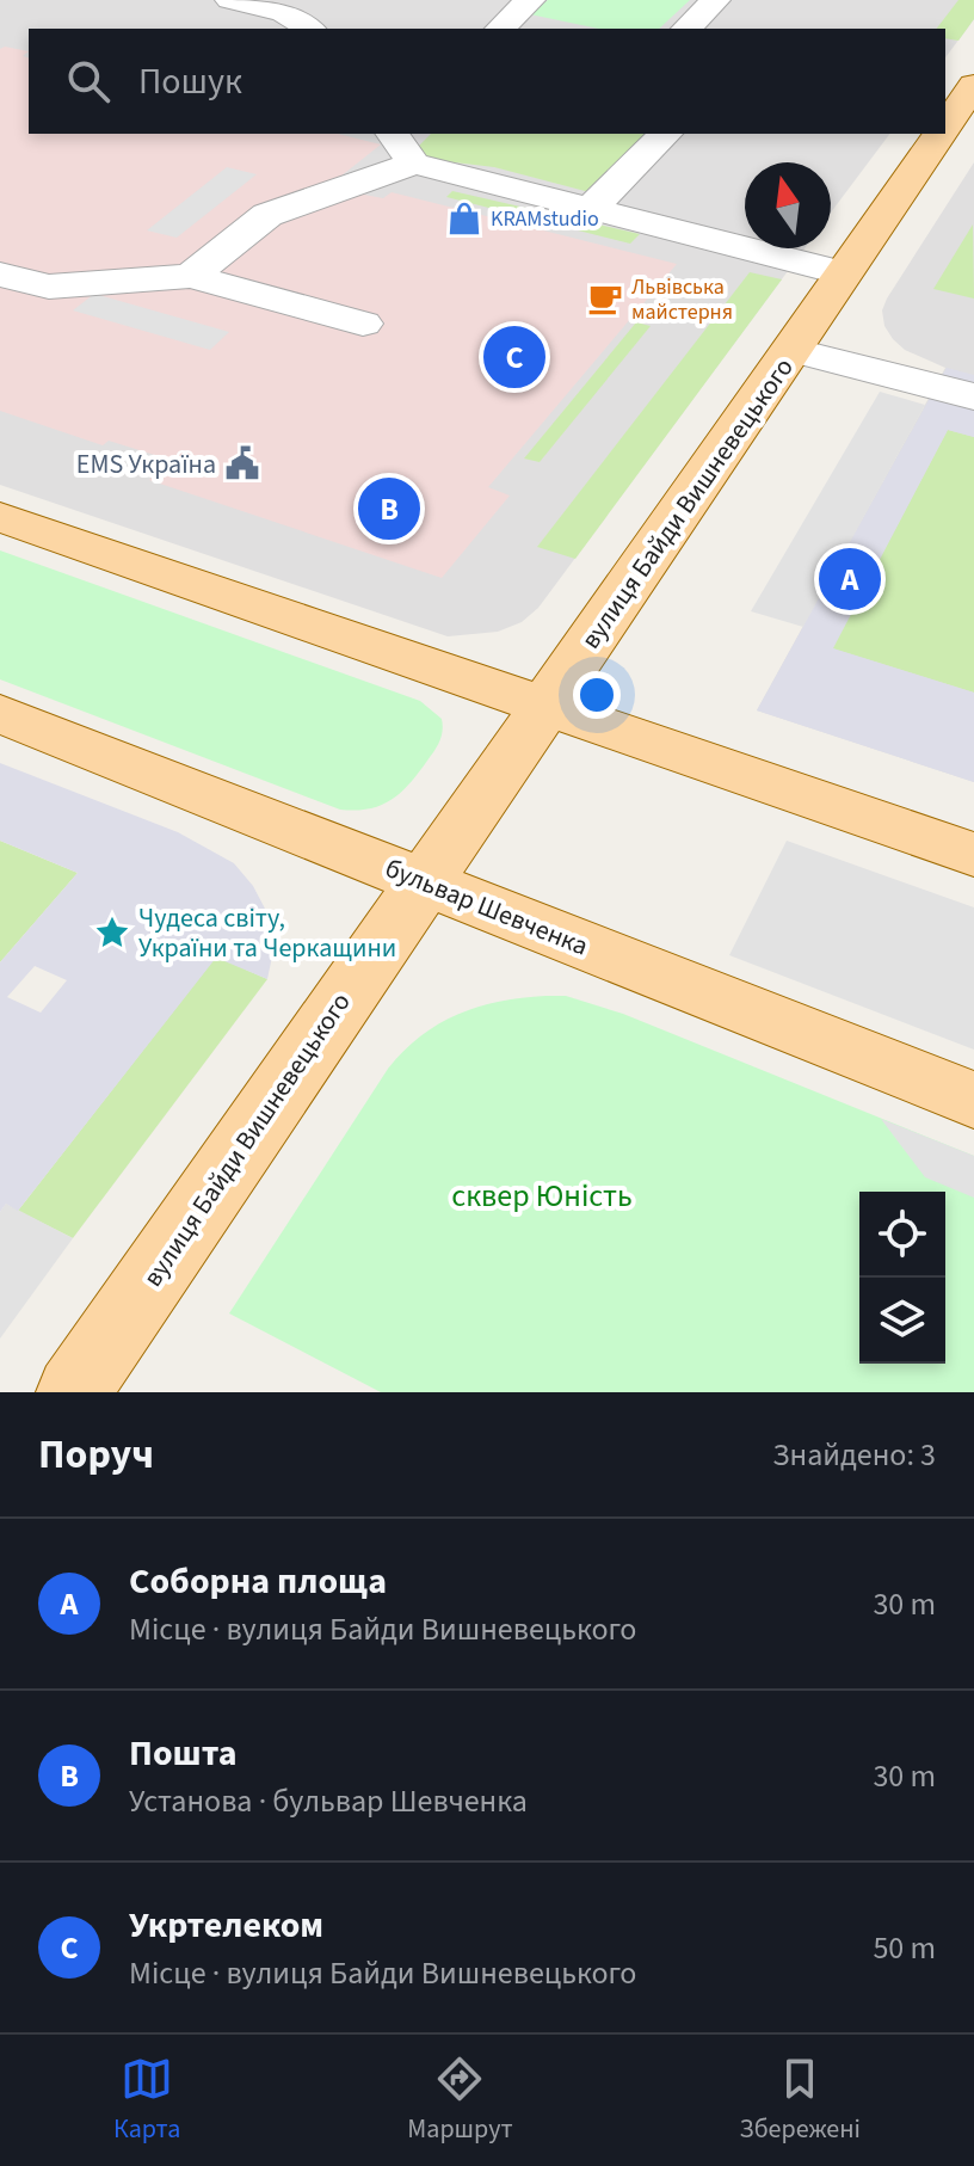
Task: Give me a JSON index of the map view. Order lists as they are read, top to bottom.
{
  "streets": {
    "main road": ["вулиця Байди Вишневецького", "бульвар Шевченка"]
  },
  "crossings": [
    ["вулиця Байди Вишневецького", "бульвар Шевченка"]
  ],
  "parks": ["сквер Юність"],
  "places": {
    "shop": ["KRAMstudio"],
    "cafe": ["Львівська майстерня"],
    "public building": ["EMS Україна"],
    "place": ["Чудеса світу, України та Черкащини"]
  },
  "north": "top",
  "page": {
    "search": "Пошук",
    "pins": ["C", "B", "A"],
    "heading": ["Поруч", "Знайдено: 3"],
    "list": [
      {
        "mark": "A",
        "name": "Соборна площа",
        "note": "Місце · вулиця Байди Вишневецького",
        "value": "30 m"
      },
      {
        "mark": "B",
        "name": "Пошта",
        "note": "Установа · бульвар Шевченка",
        "value": "30 m"
      },
      {
        "mark": "C",
        "name": "Укртелеком",
        "note": "Місце · вулиця Байди Вишневецького",
        "value": "50 m"
      }
    ],
    "nav": ["Карта", "Маршрут", "Збережені"]
  }
}
